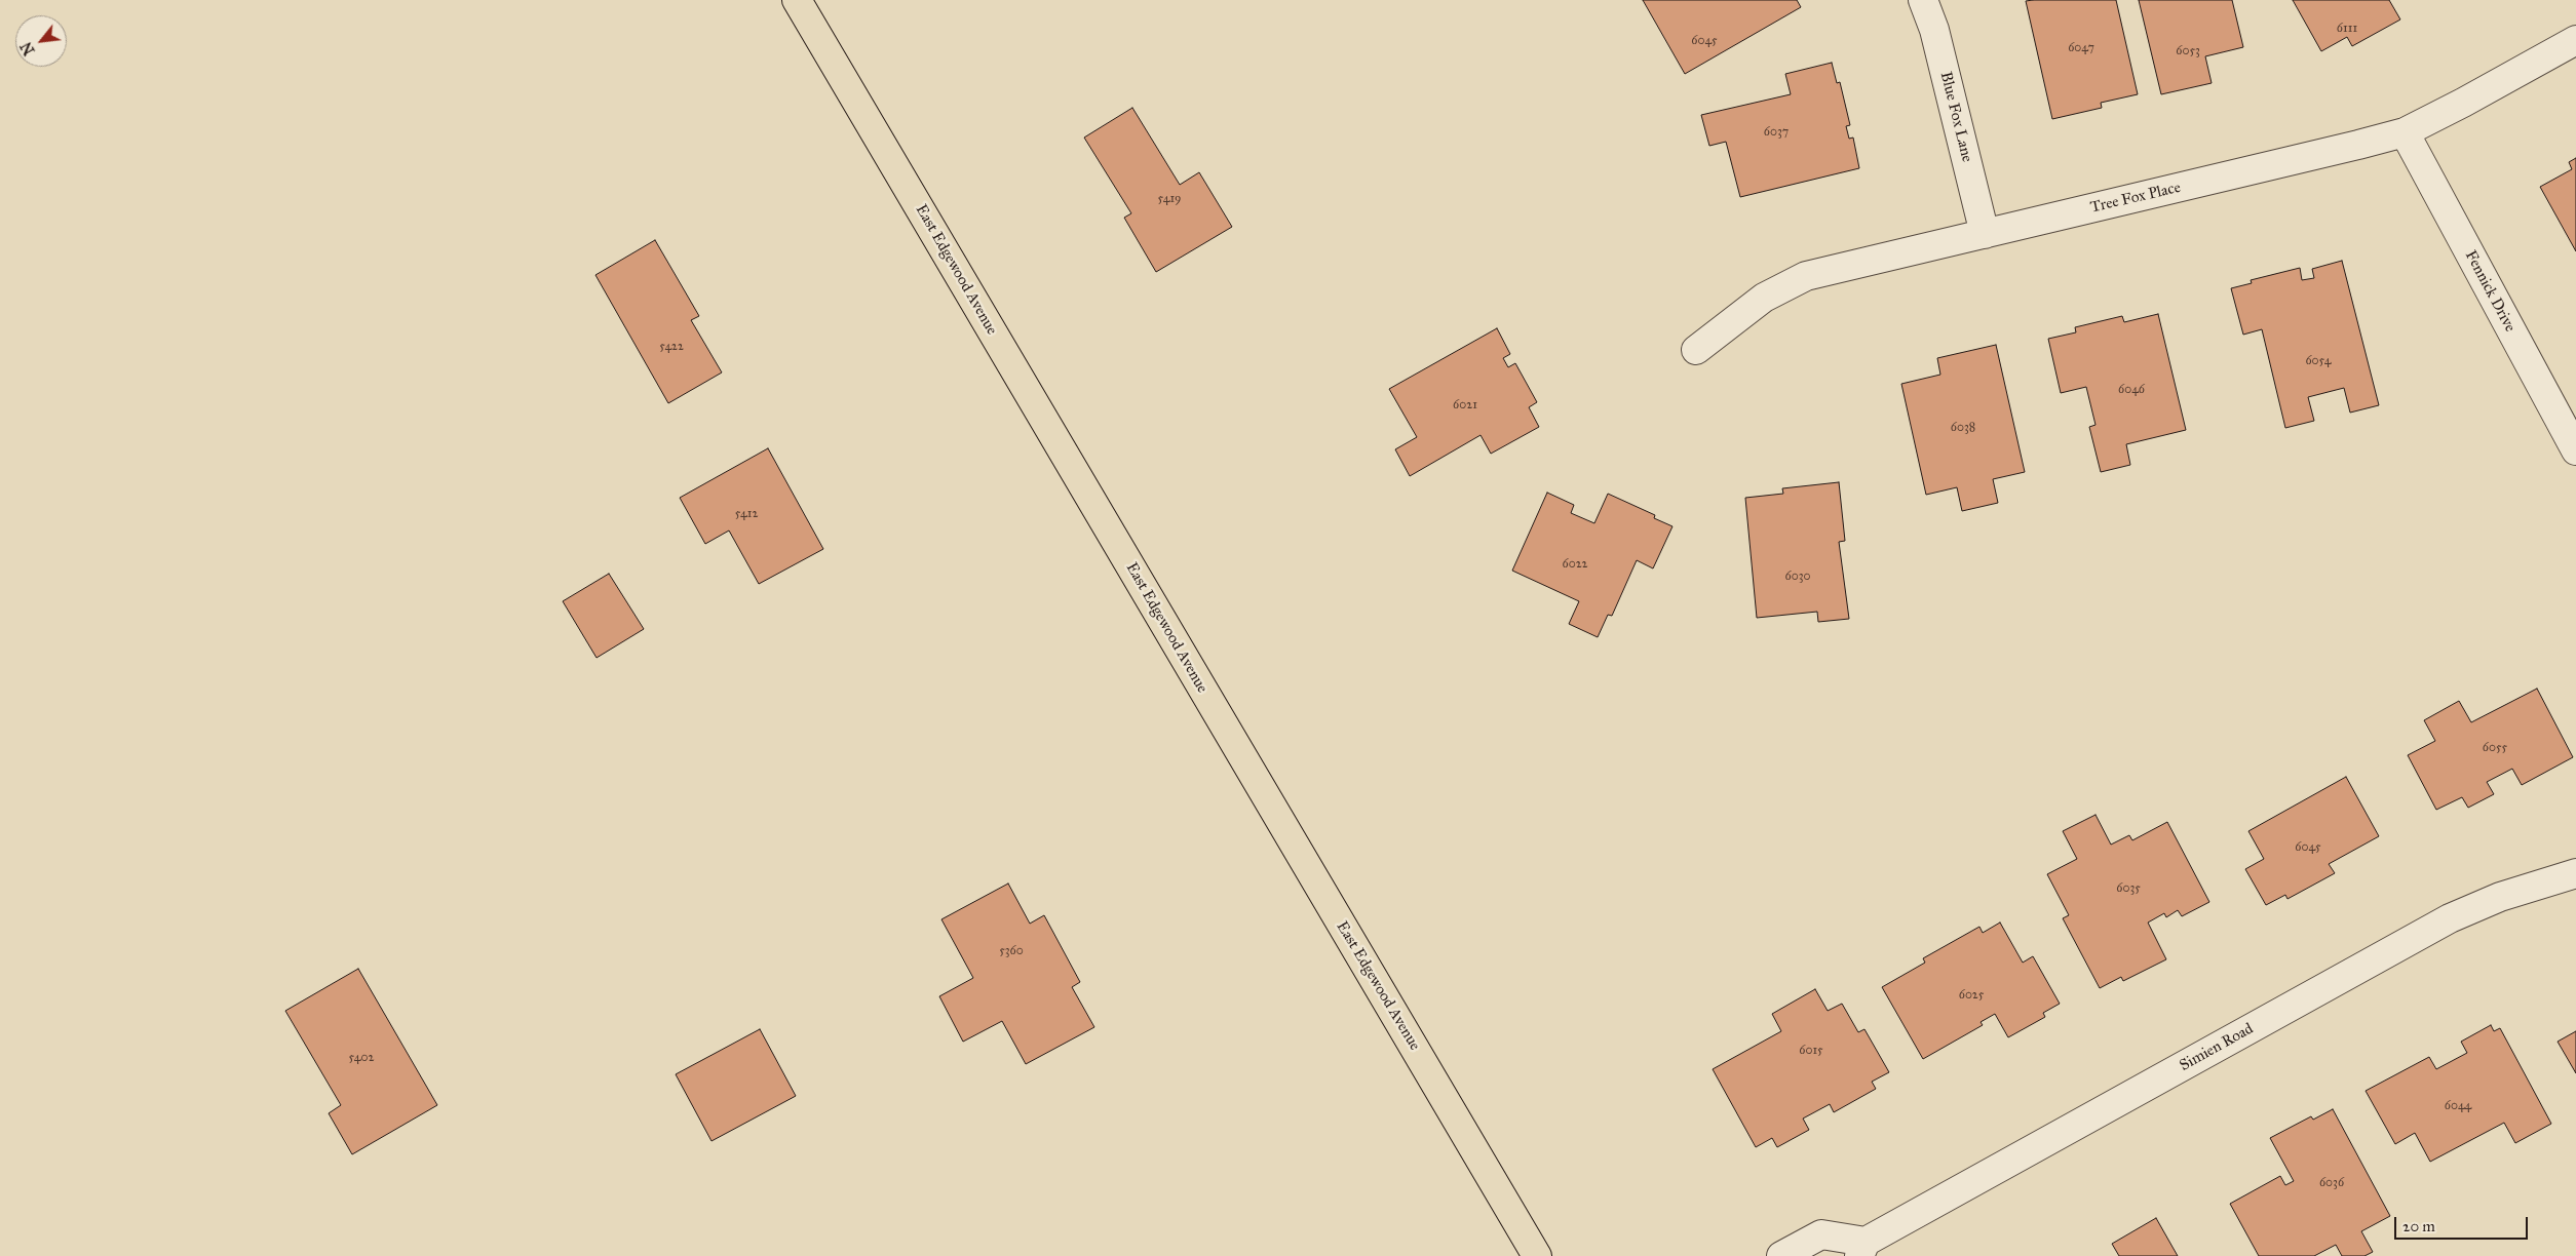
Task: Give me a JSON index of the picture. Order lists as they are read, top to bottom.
{
  "streets": {
    "main road": ["East Edgewood Avenue"],
    "street": [
      "Blue Fox Lane",
      "Tree Fox Place",
      "Fennick Drive",
      "Simien Road"
    ]
  },
  "crossings": [
    ["Blue Fox Lane", "Tree Fox Place"],
    ["Tree Fox Place", "Fennick Drive"]
  ],
  "house_numbers": [
    "6111",
    "6045",
    "6047",
    "6053",
    "6037",
    "5419",
    "5422",
    "6054",
    "6046",
    "6021",
    "6038",
    "5412",
    "6022",
    "6030",
    "6055",
    "6045",
    "6035",
    "5360",
    "6025",
    "6015",
    "5402",
    "6044",
    "6036"
  ],
  "scale_bar": "20 m",
  "north": "bottom left"
}
